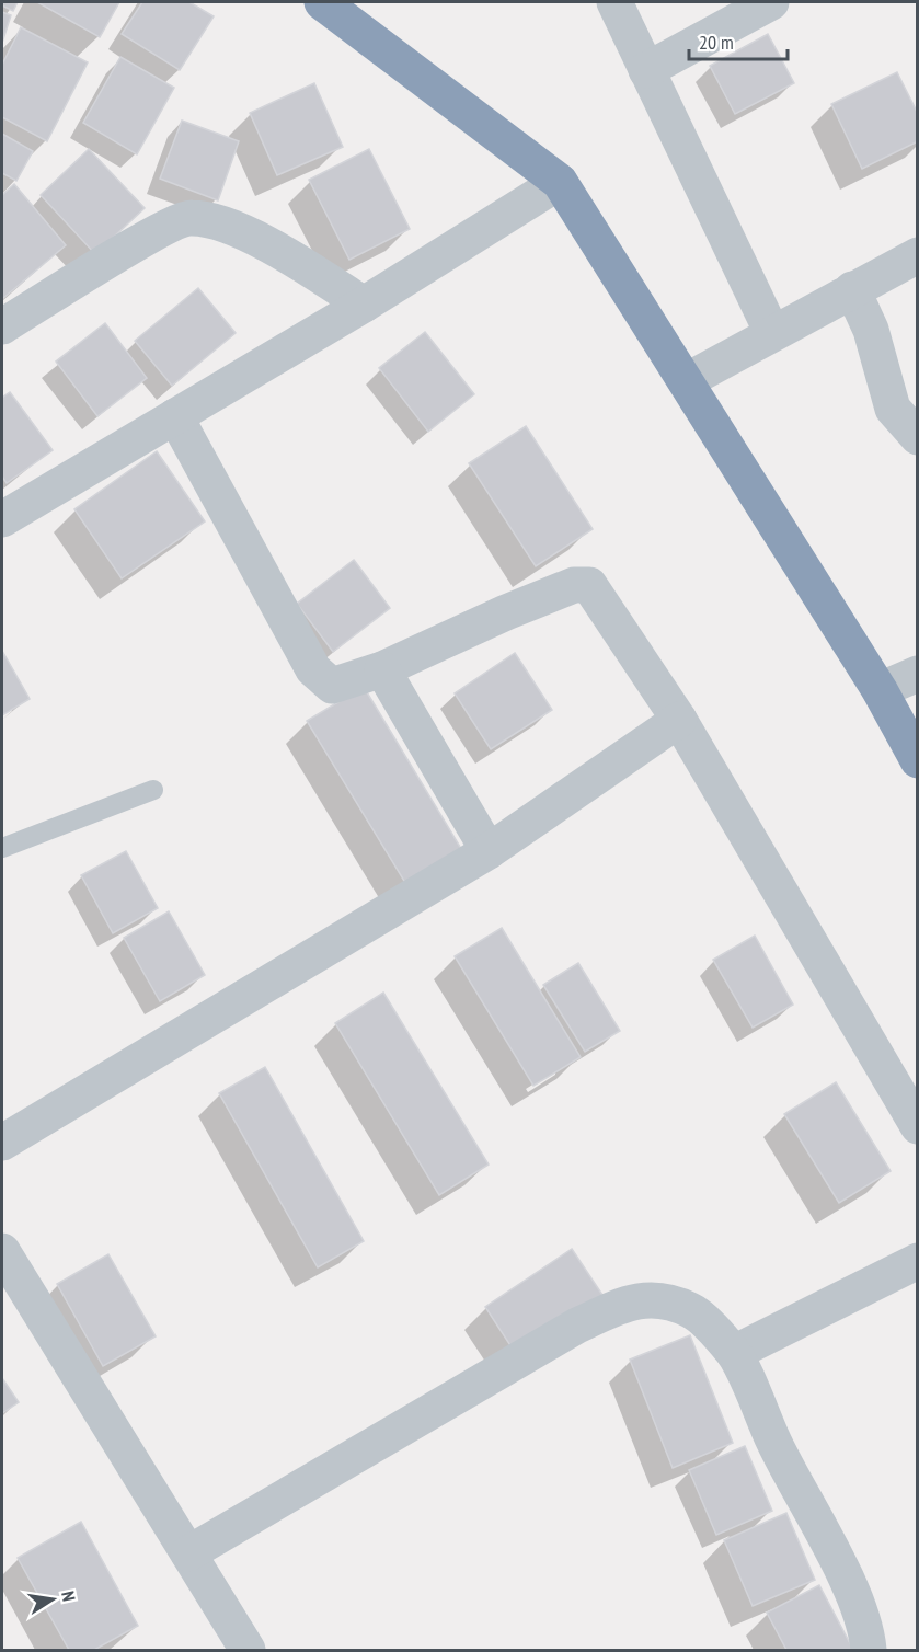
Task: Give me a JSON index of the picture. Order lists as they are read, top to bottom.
{
  "scale_bar": "20 m",
  "north": "right"
}
